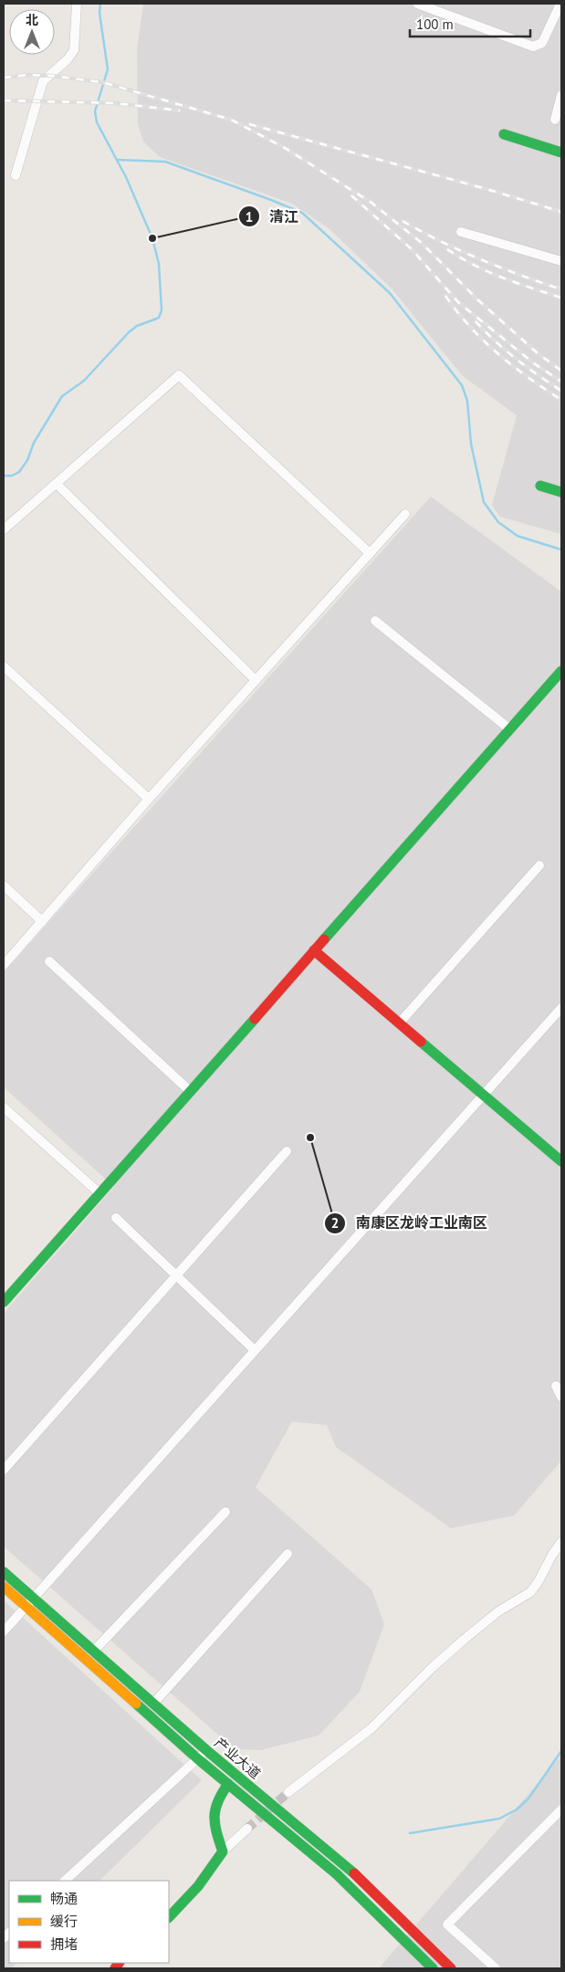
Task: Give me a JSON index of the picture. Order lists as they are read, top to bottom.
{
  "streets": {
    "street": ["产业大道"]
  },
  "places": ["清江", "南康区龙岭工业南区"],
  "legend": ["畅通", "缓行", "拥堵"],
  "scale_bar": "100 m",
  "north": "top"
}
